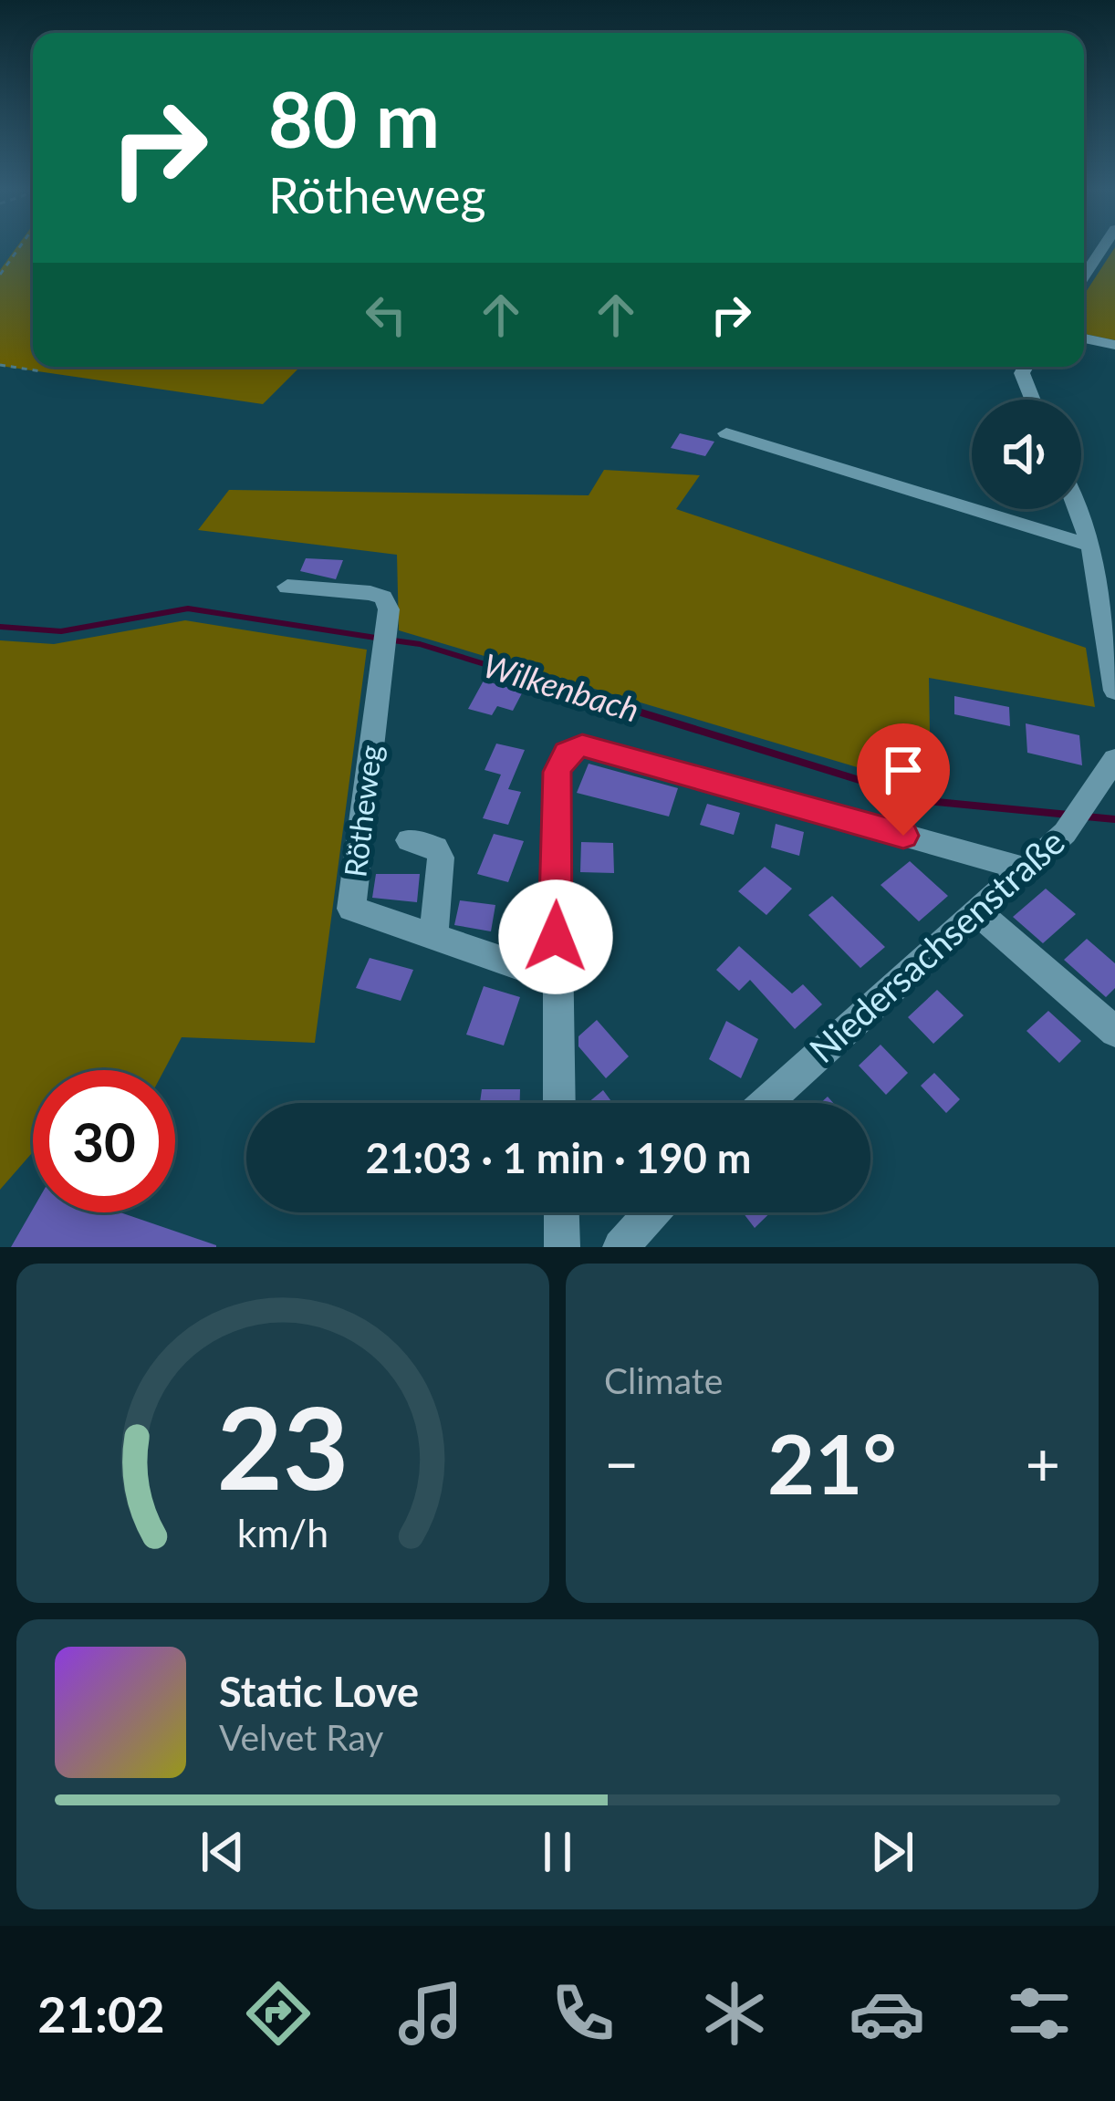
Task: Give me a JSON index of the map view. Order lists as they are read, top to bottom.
{
  "streets": {
    "street": ["Rötheweg", "Niedersachsenstraße"]
  },
  "water": ["Wilkenbach"],
  "page": {
    "turn": ["80 m", "Rötheweg"],
    "limit": "30",
    "trip": "21:03 · 1 min · 190 m",
    "tile": "Climate",
    "heat": ["−", "21°", "+"],
    "song": ["Static Love", "Velvet Ray"],
    "tabs": "21:02",
    "gauge": ["23", "km/h"]
  }
}
